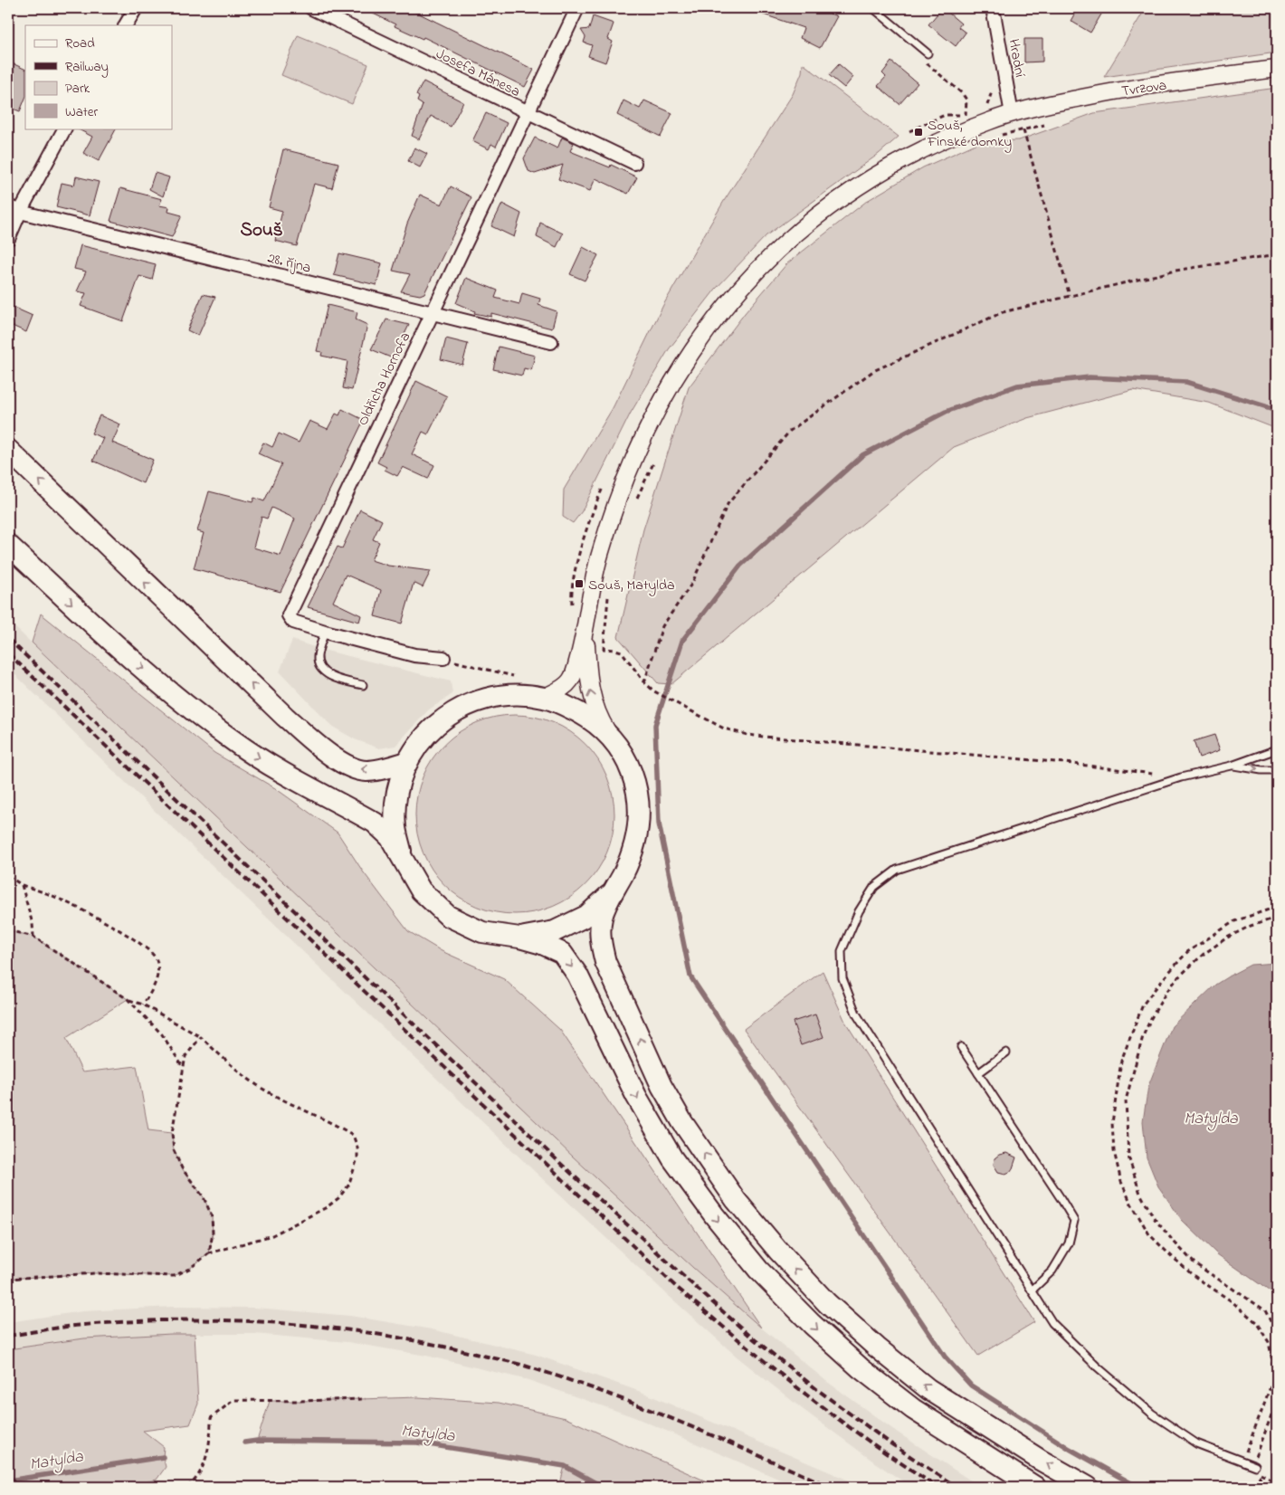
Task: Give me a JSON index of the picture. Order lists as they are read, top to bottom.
{
  "streets": {
    "street": [
      "Hradní",
      "Josefa Mánesa",
      "Tvrzova",
      "28. října",
      "Oldřicha Hornofa"
    ]
  },
  "crossings": [
    ["Hradní", "Tvrzova"],
    ["Josefa Mánesa", "Oldřicha Hornofa"],
    ["28. října", "Oldřicha Hornofa"]
  ],
  "districts": ["Souš"],
  "water": ["Matylda"],
  "places": {
    "transit": ["Souš, Finské domky", "Souš, Matylda"]
  },
  "legend": [
    "Road",
    "Railway",
    "Park",
    "Water"
  ]
}
